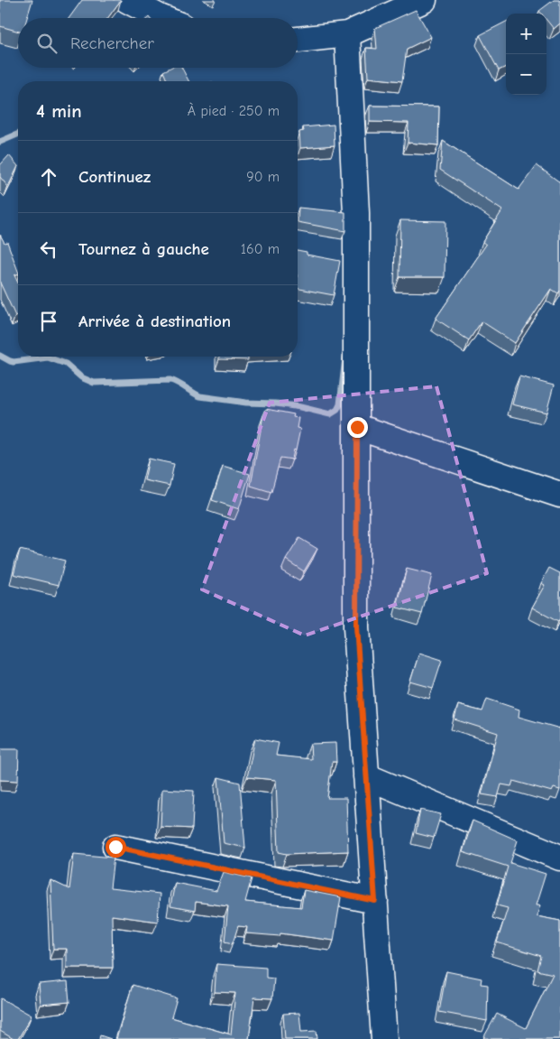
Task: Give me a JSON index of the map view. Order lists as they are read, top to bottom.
{
  "page": {
    "map_buttons": ["+", "−"],
    "search": "Rechercher",
    "heading": ["4 min", "À pied · 250 m"],
    "list": [
      ["Continuez", "90 m"],
      ["Tournez à gauche", "160 m"],
      "Arrivée à destination"
    ]
  }
}
